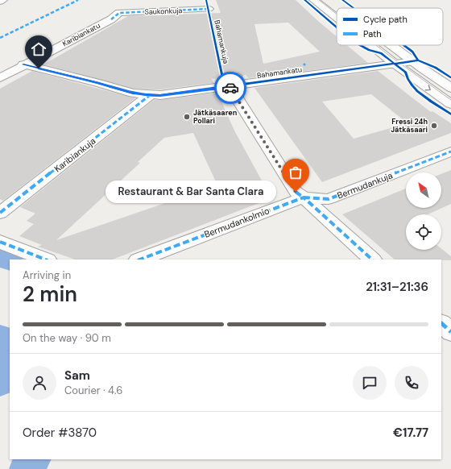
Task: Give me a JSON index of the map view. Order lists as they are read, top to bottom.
{
  "streets": {
    "street": [
      "Saukonkuja",
      "Karibiankatu",
      "Bahamankatu",
      "Karibiankuja",
      "Bermudankuja",
      "Bermudankolmio"
    ],
    "cycle path": ["Bahamankuja"]
  },
  "crossings": [
    ["Saukonkuja", "Karibiankatu"],
    ["Karibiankatu", "Bahamankatu"],
    ["Bahamankatu", "Karibiankuja"],
    ["Bermudankuja", "Bermudankolmio"]
  ],
  "places": ["Jätkäsaaren Pollari", "Fressi 24h Jätkäsaari", "Restaurant & Bar Santa Clara"],
  "legend": ["Cycle path", "Path"],
  "north": "top left",
  "page": {
    "bubble": "Restaurant & Bar Santa Clara",
    "heading": ["2 min", "Arriving in", "21:31–21:36"],
    "panel": [
      "Sam",
      "Courier · 4.6",
      "Order #3870",
      "€17.77"
    ],
    "bar": "On the way · 90 m"
  }
}
